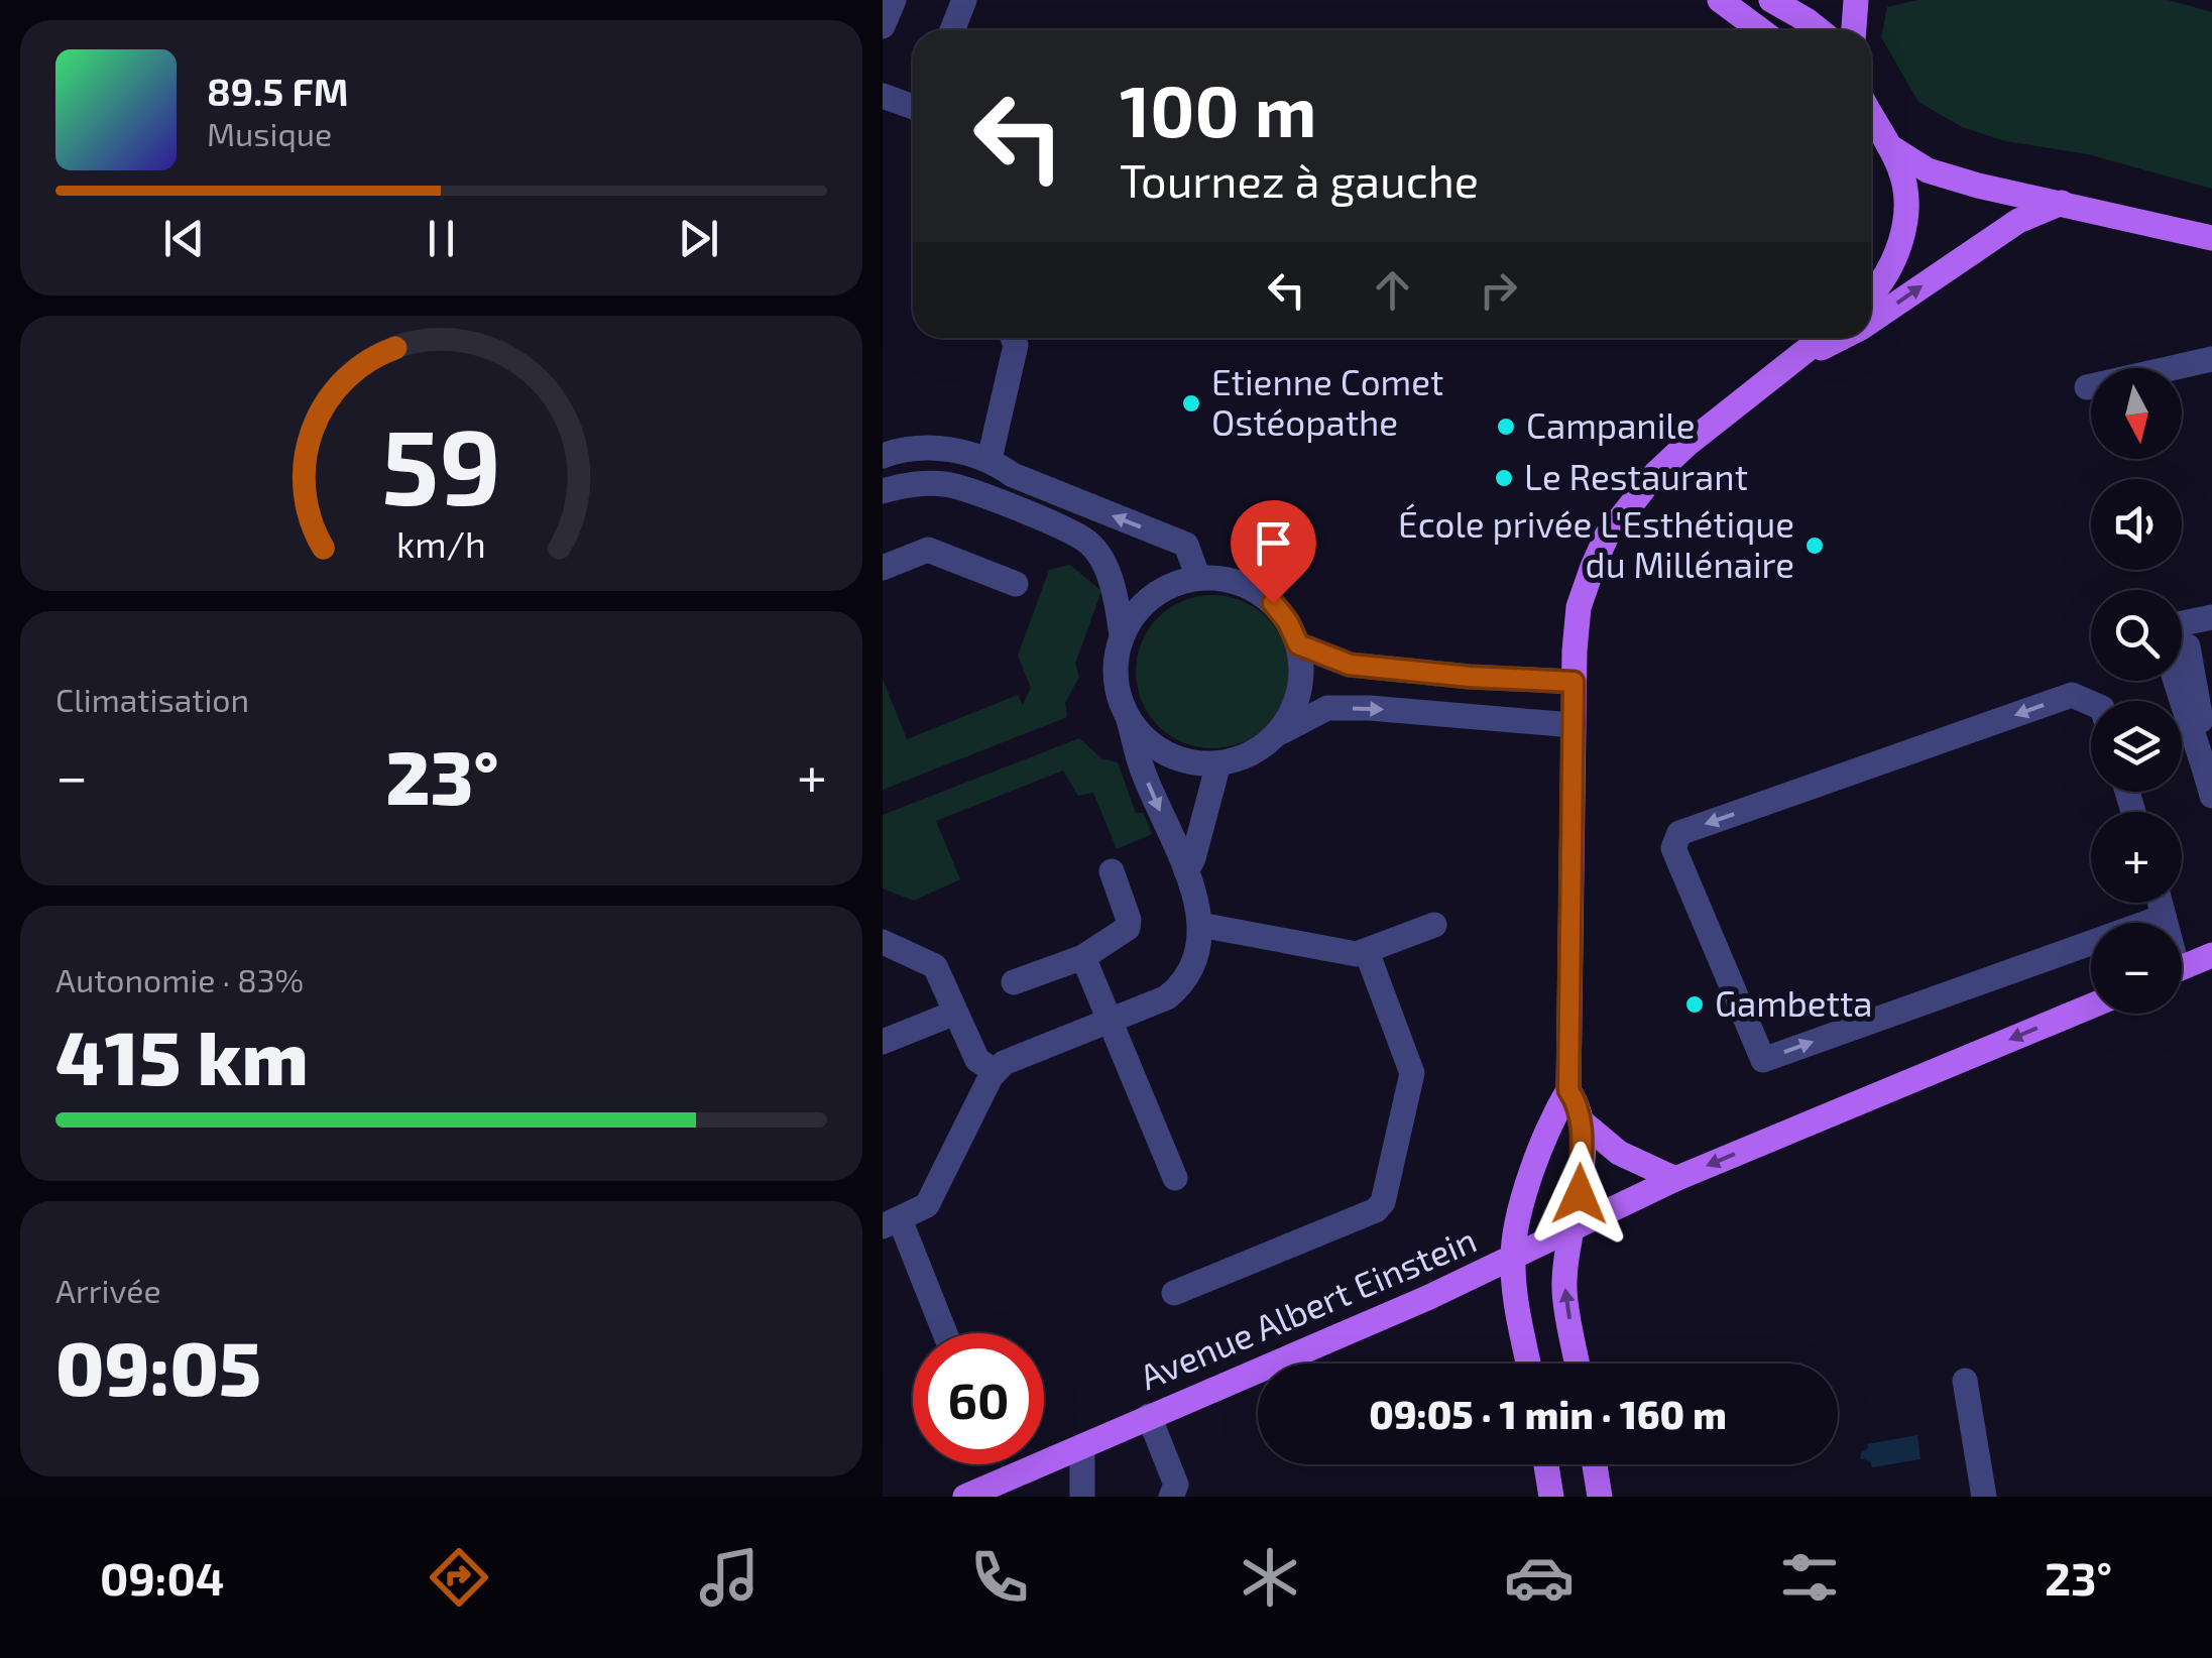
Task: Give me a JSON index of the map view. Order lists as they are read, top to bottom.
{
  "streets": {
    "main road": ["Avenue Albert Einstein"]
  },
  "one_way": ["Avenue Albert Einstein"],
  "places": [
    "Etienne Comet Ostéopathe",
    "Campanile",
    "Le Restaurant",
    "École privée L'Esthétique du Millénaire",
    "Gambetta"
  ],
  "north": "bottom",
  "page": {
    "turn": ["100 m", "Tournez à gauche"],
    "song": ["89.5 FM", "Musique"],
    "map_buttons": ["+", "−"],
    "tile": [
      "Climatisation",
      ["Autonomie · 83%", "415 km"],
      ["Arrivée", "09:05"]
    ],
    "heat": ["−", "23°", "+"],
    "limit": "60",
    "trip": "09:05 · 1 min · 160 m",
    "tabs": ["09:04", "23°"],
    "gauge": ["59", "km/h"]
  }
}
